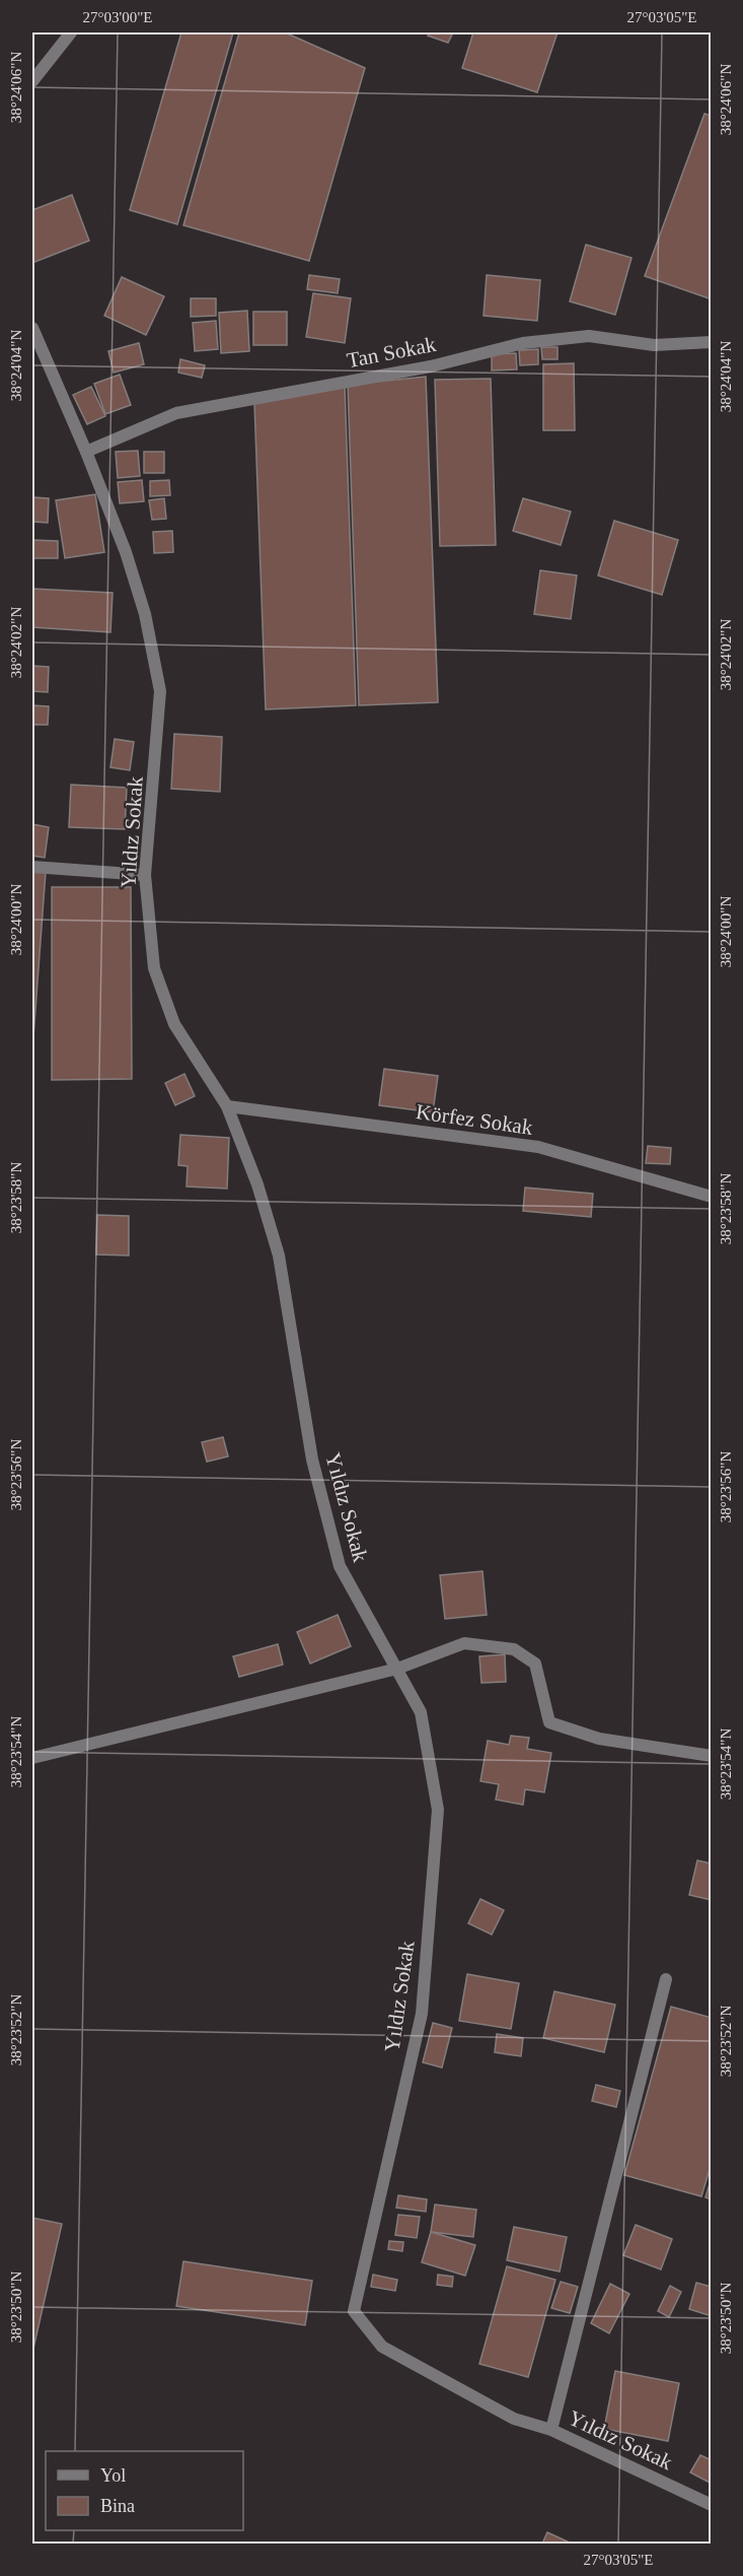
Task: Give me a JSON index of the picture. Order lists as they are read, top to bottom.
{
  "streets": {
    "street": ["Tan Sokak", "Yıldız Sokak", "Körfez Sokak"]
  },
  "crossings": [
    ["Tan Sokak", "Yıldız Sokak"],
    ["Yıldız Sokak", "Körfez Sokak"]
  ],
  "legend": ["Yol", "Bina"],
  "coordinates": [
    "27°03'00\"E",
    "27°03'05\"E",
    "38°24'06\"N",
    "38°24'04\"N",
    "38°24'02\"N",
    "38°24'00\"N",
    "38°23'58\"N",
    "38°23'56\"N",
    "38°23'54\"N",
    "38°23'52\"N",
    "38°23'50\"N"
  ]
}
